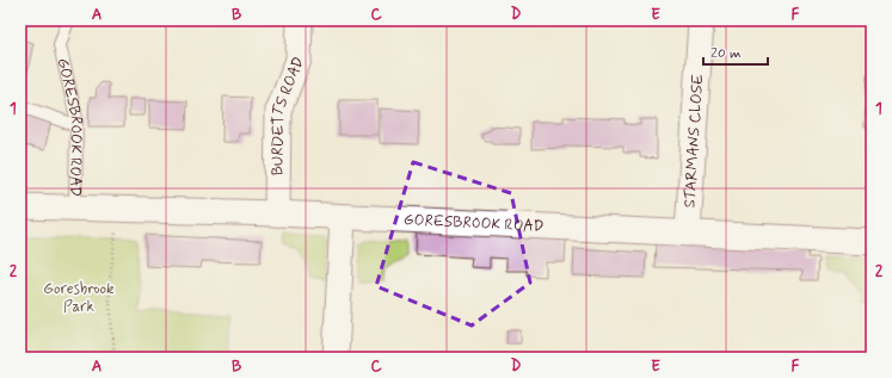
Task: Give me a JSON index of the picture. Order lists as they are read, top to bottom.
{
  "streets": {
    "street": ["BURDETTS ROAD", "GORESBROOK ROAD", "STARMANS CLOSE"]
  },
  "crossings": [
    ["BURDETTS ROAD", "GORESBROOK ROAD"],
    ["GORESBROOK ROAD", "STARMANS CLOSE"]
  ],
  "parks": ["Goresbrook Park"],
  "scale_bar": "20 m",
  "grid": {
    "columns": [
      "A",
      "B",
      "C",
      "D",
      "E",
      "F"
    ],
    "rows": ["1", "2"]
  }
}
